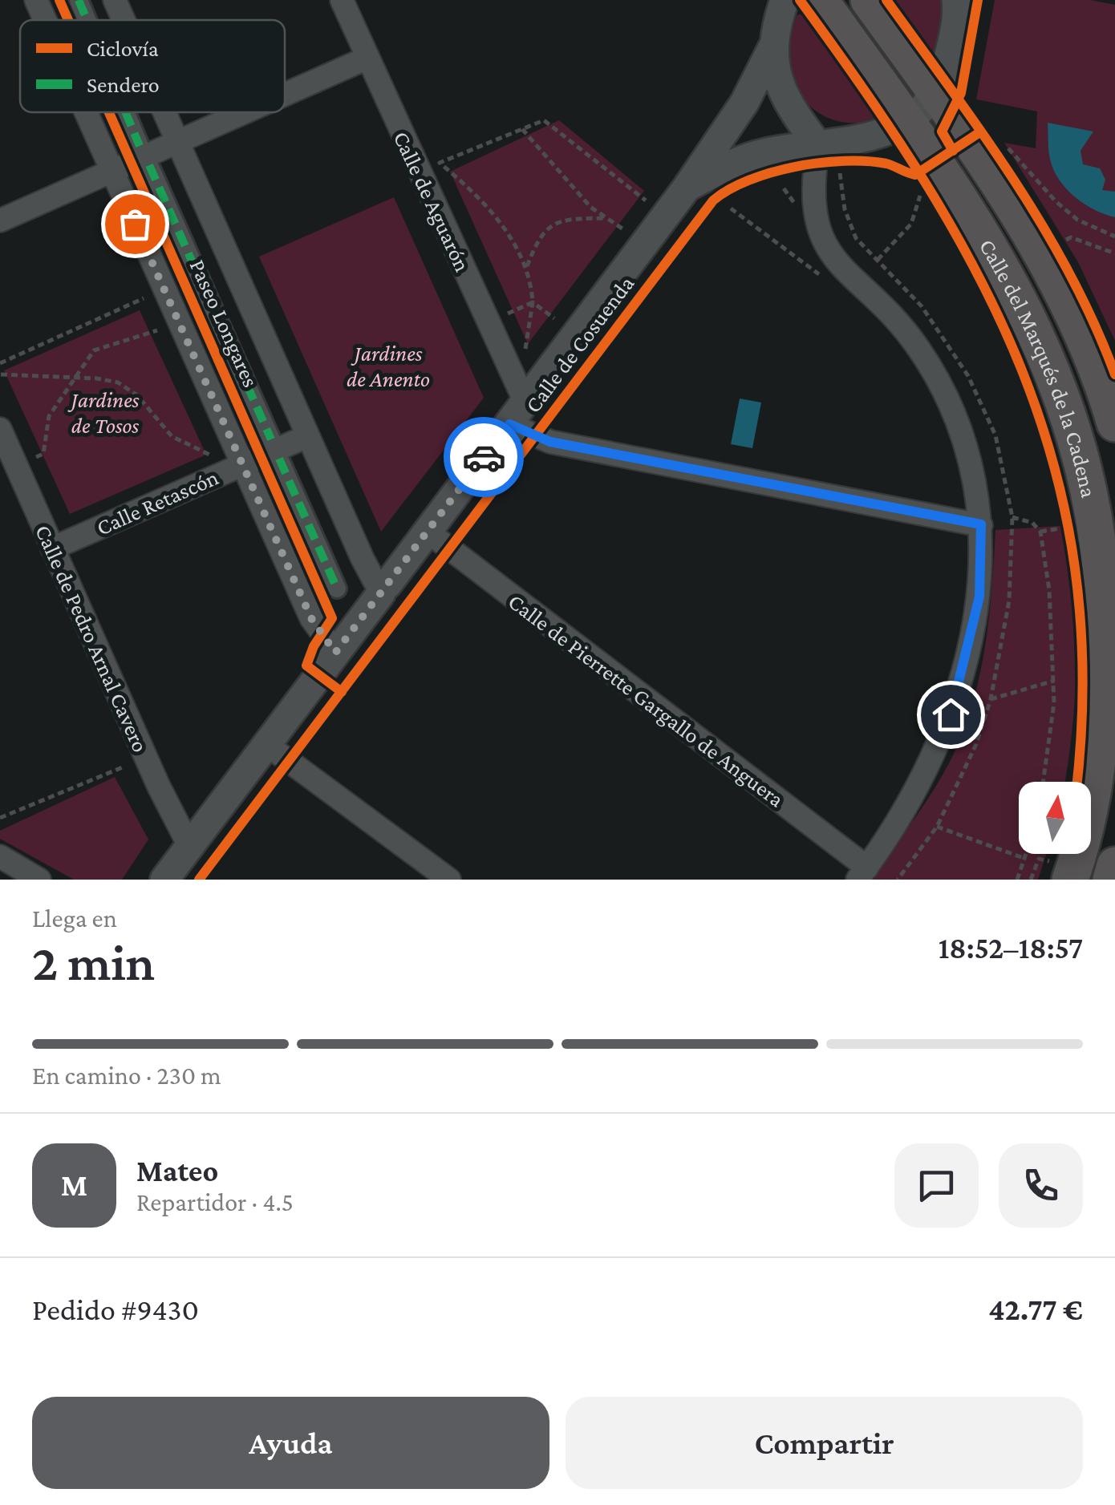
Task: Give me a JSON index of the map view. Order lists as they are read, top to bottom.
{
  "streets": {
    "main road": ["Calle del Marqués de la Cadena"],
    "street": [
      "Calle de Aguarón",
      "Paseo Longares",
      "Calle de Cosuenda",
      "Calle Retascón",
      "Calle de Pedro Arnal Cavero",
      "Calle de Pierrette Gargallo de Anguera"
    ]
  },
  "crossings": [
    ["Calle de Aguarón", "Calle de Cosuenda"],
    ["Paseo Longares", "Calle de Cosuenda"],
    ["Paseo Longares", "Calle Retascón"],
    ["Calle de Cosuenda", "Calle del Marqués de la Cadena"],
    ["Calle de Cosuenda", "Calle de Pedro Arnal Cavero"],
    ["Calle de Cosuenda", "Calle de Pierrette Gargallo de Anguera"],
    ["Calle Retascón", "Calle de Pedro Arnal Cavero"]
  ],
  "parks": ["Jardines de Anento", "Jardines de Tosos"],
  "legend": ["Ciclovía", "Sendero"],
  "north": "top",
  "page": {
    "heading": ["2 min", "Llega en", "18:52–18:57"],
    "panel": [
      "Mateo",
      "Repartidor · 4.5",
      "Pedido #9430",
      "42.77 €"
    ],
    "bar": "En camino · 230 m",
    "round": "M",
    "buttons": ["Ayuda", "Compartir"]
  }
}
